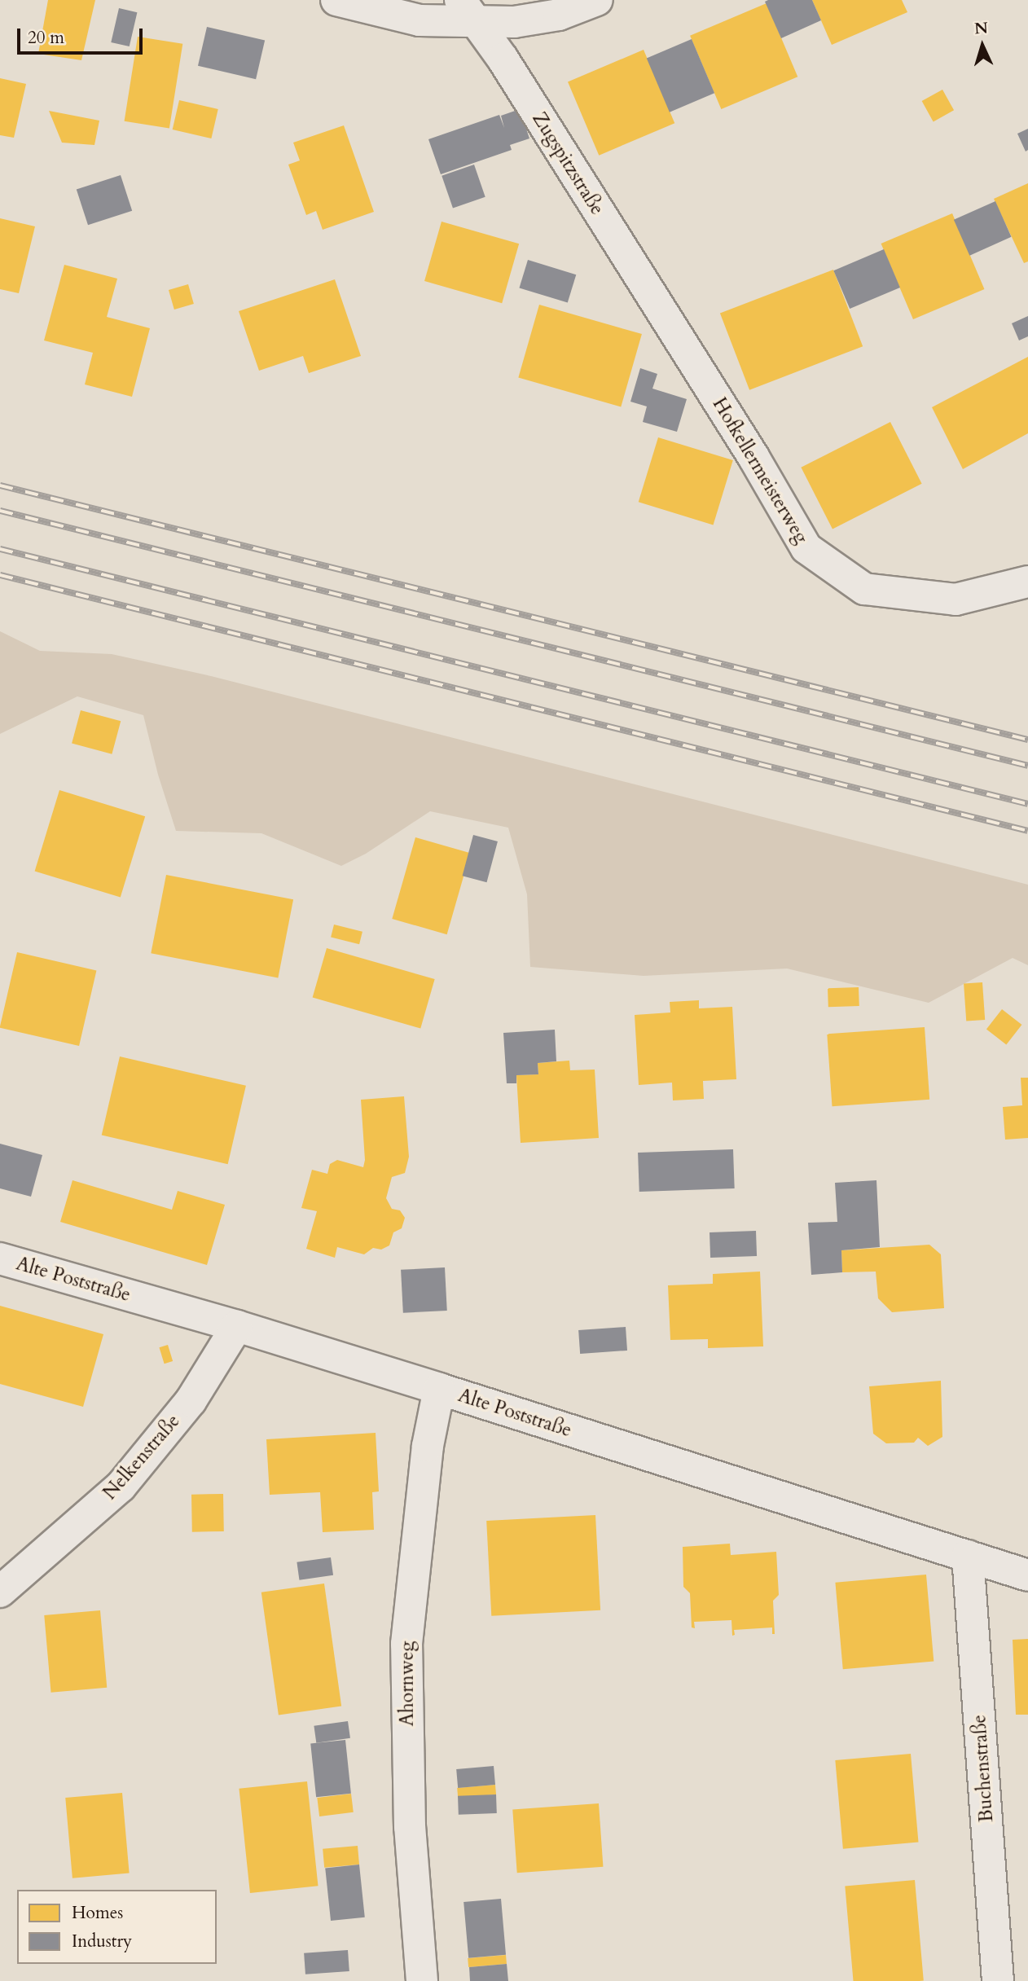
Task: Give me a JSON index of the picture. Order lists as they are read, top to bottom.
{
  "streets": {
    "street": [
      "Zugspitzstraße",
      "Hofkellermeisterweg",
      "Alte Poststraße",
      "Nelkenstraße",
      "Ahornweg",
      "Buchenstraße"
    ]
  },
  "crossings": [
    ["Zugspitzstraße", "Hofkellermeisterweg"],
    ["Alte Poststraße", "Nelkenstraße"],
    ["Alte Poststraße", "Ahornweg"],
    ["Alte Poststraße", "Buchenstraße"]
  ],
  "legend": ["Homes", "Industry"],
  "scale_bar": "20 m",
  "north": "top"
}
